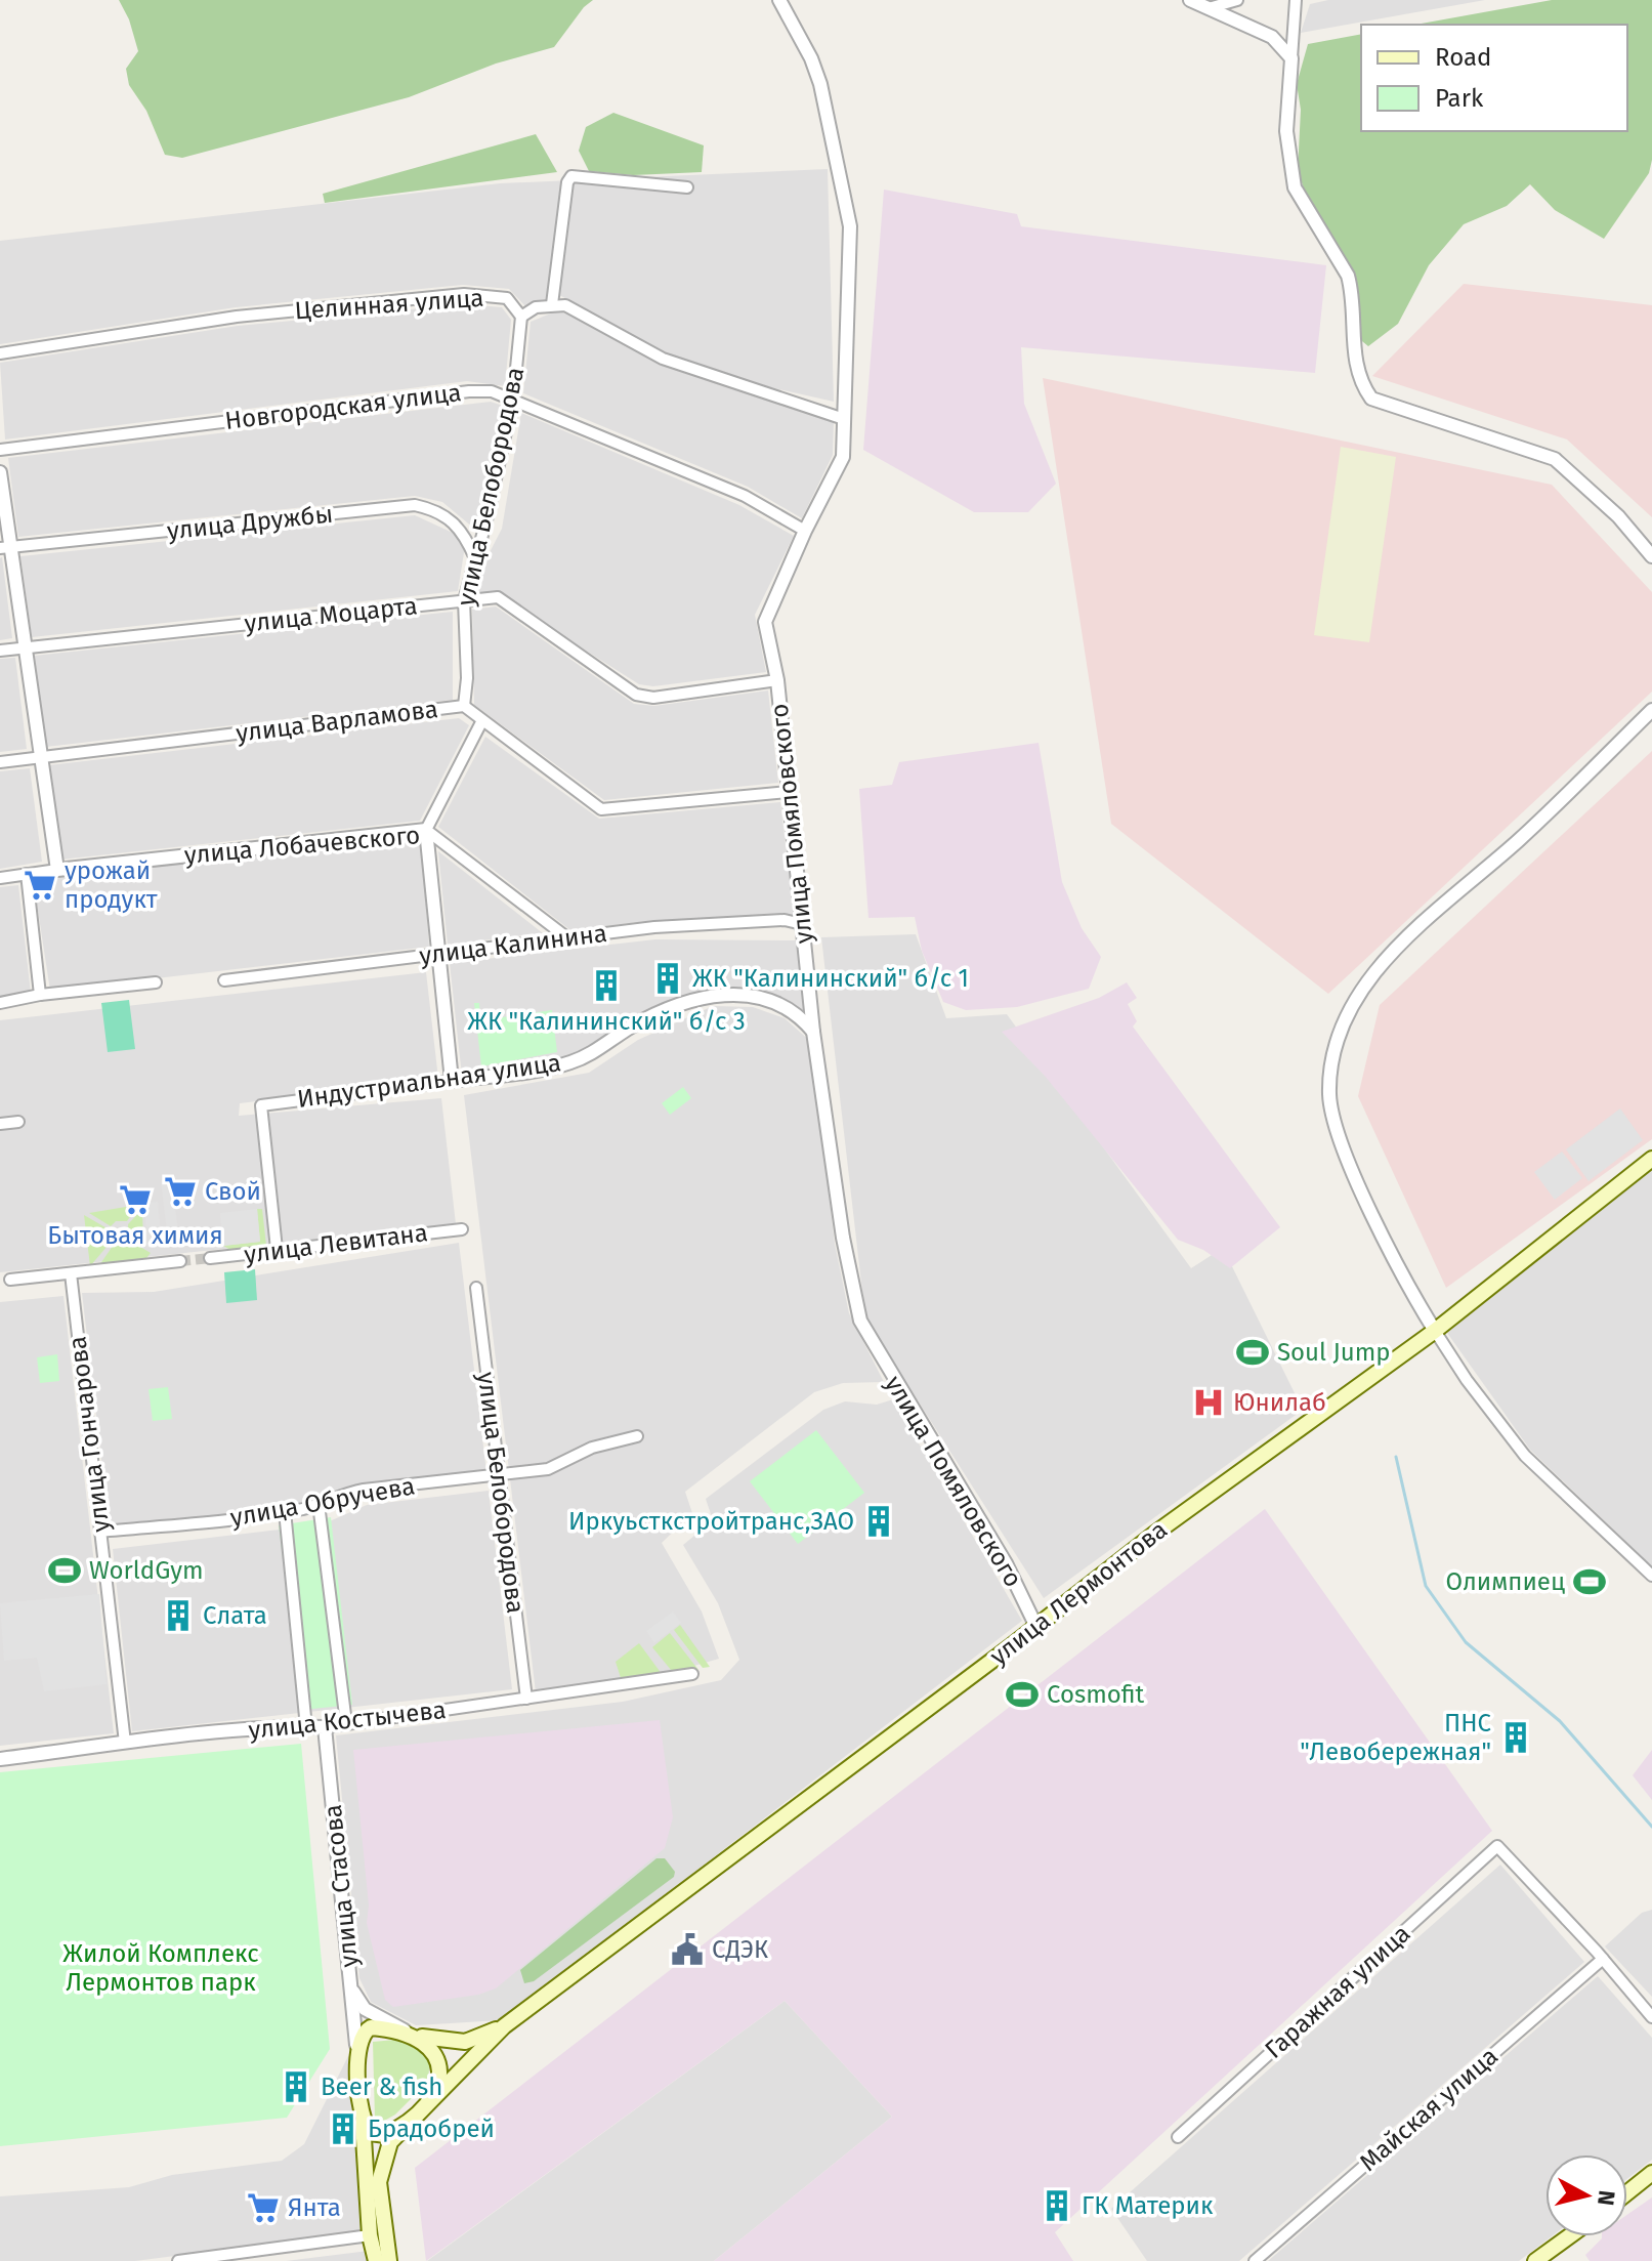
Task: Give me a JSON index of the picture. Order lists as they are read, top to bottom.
{
  "streets": {
    "main road": ["улица Лермонтова"],
    "street": [
      "Целинная улица",
      "Новгородская улица",
      "улица Белобородова",
      "улица Дружбы",
      "улица Моцарта",
      "улица Варламова",
      "улица Помяловского",
      "улица Лобачевского",
      "улица Калинина",
      "Индустриальная улица",
      "улица Левитана",
      "улица Гончарова",
      "улица Обручева",
      "улица Костычева",
      "улица Стасова",
      "Гаражная улица",
      "Майская улица"
    ]
  },
  "crossings": [
    ["Целинная улица", "улица Белобородова"],
    ["Новгородская улица", "улица Белобородова"],
    ["Новгородская улица", "улица Помяловского"],
    ["улица Белобородова", "улица Дружбы"],
    ["улица Белобородова", "улица Моцарта"],
    ["улица Белобородова", "улица Варламова"],
    ["улица Белобородова", "улица Обручева"],
    ["улица Белобородова", "улица Костычева"],
    ["улица Моцарта", "улица Помяловского"],
    ["улица Варламова", "улица Помяловского"],
    ["улица Помяловского", "улица Калинина"],
    ["улица Помяловского", "Индустриальная улица"],
    ["улица Помяловского", "улица Лермонтова"],
    ["улица Лобачевского", "улица Калинина"],
    ["Индустриальная улица", "улица Левитана"],
    ["улица Гончарова", "улица Обручева"],
    ["улица Гончарова", "улица Костычева"],
    ["улица Лермонтова", "улица Стасова"],
    ["улица Костычева", "улица Стасова"],
    ["Гаражная улица", "Майская улица"]
  ],
  "parks": ["Жилой Комплекс Лермонтов парк"],
  "places": {
    "supermarket": [
      "урожай продукт",
      "Свой",
      "Бытовая химия",
      "Янта"
    ],
    "building": [
      "ЖК \"Калининский\" б/с 1",
      "ЖК \"Калининский\" б/с 3",
      "Иркуьсткстройтранс,ЗАО",
      "Слата",
      "ПНС \"Левобережная\"",
      "Beer & fish",
      "Брадобрей",
      "ГК Материк"
    ],
    "sports": [
      "Soul Jump",
      "WorldGym",
      "Олимпиец",
      "Cosmofit"
    ],
    "hospital": ["Юнилаб"],
    "public building": ["СДЭК"]
  },
  "legend": ["Road", "Park"],
  "north": "right"
}
